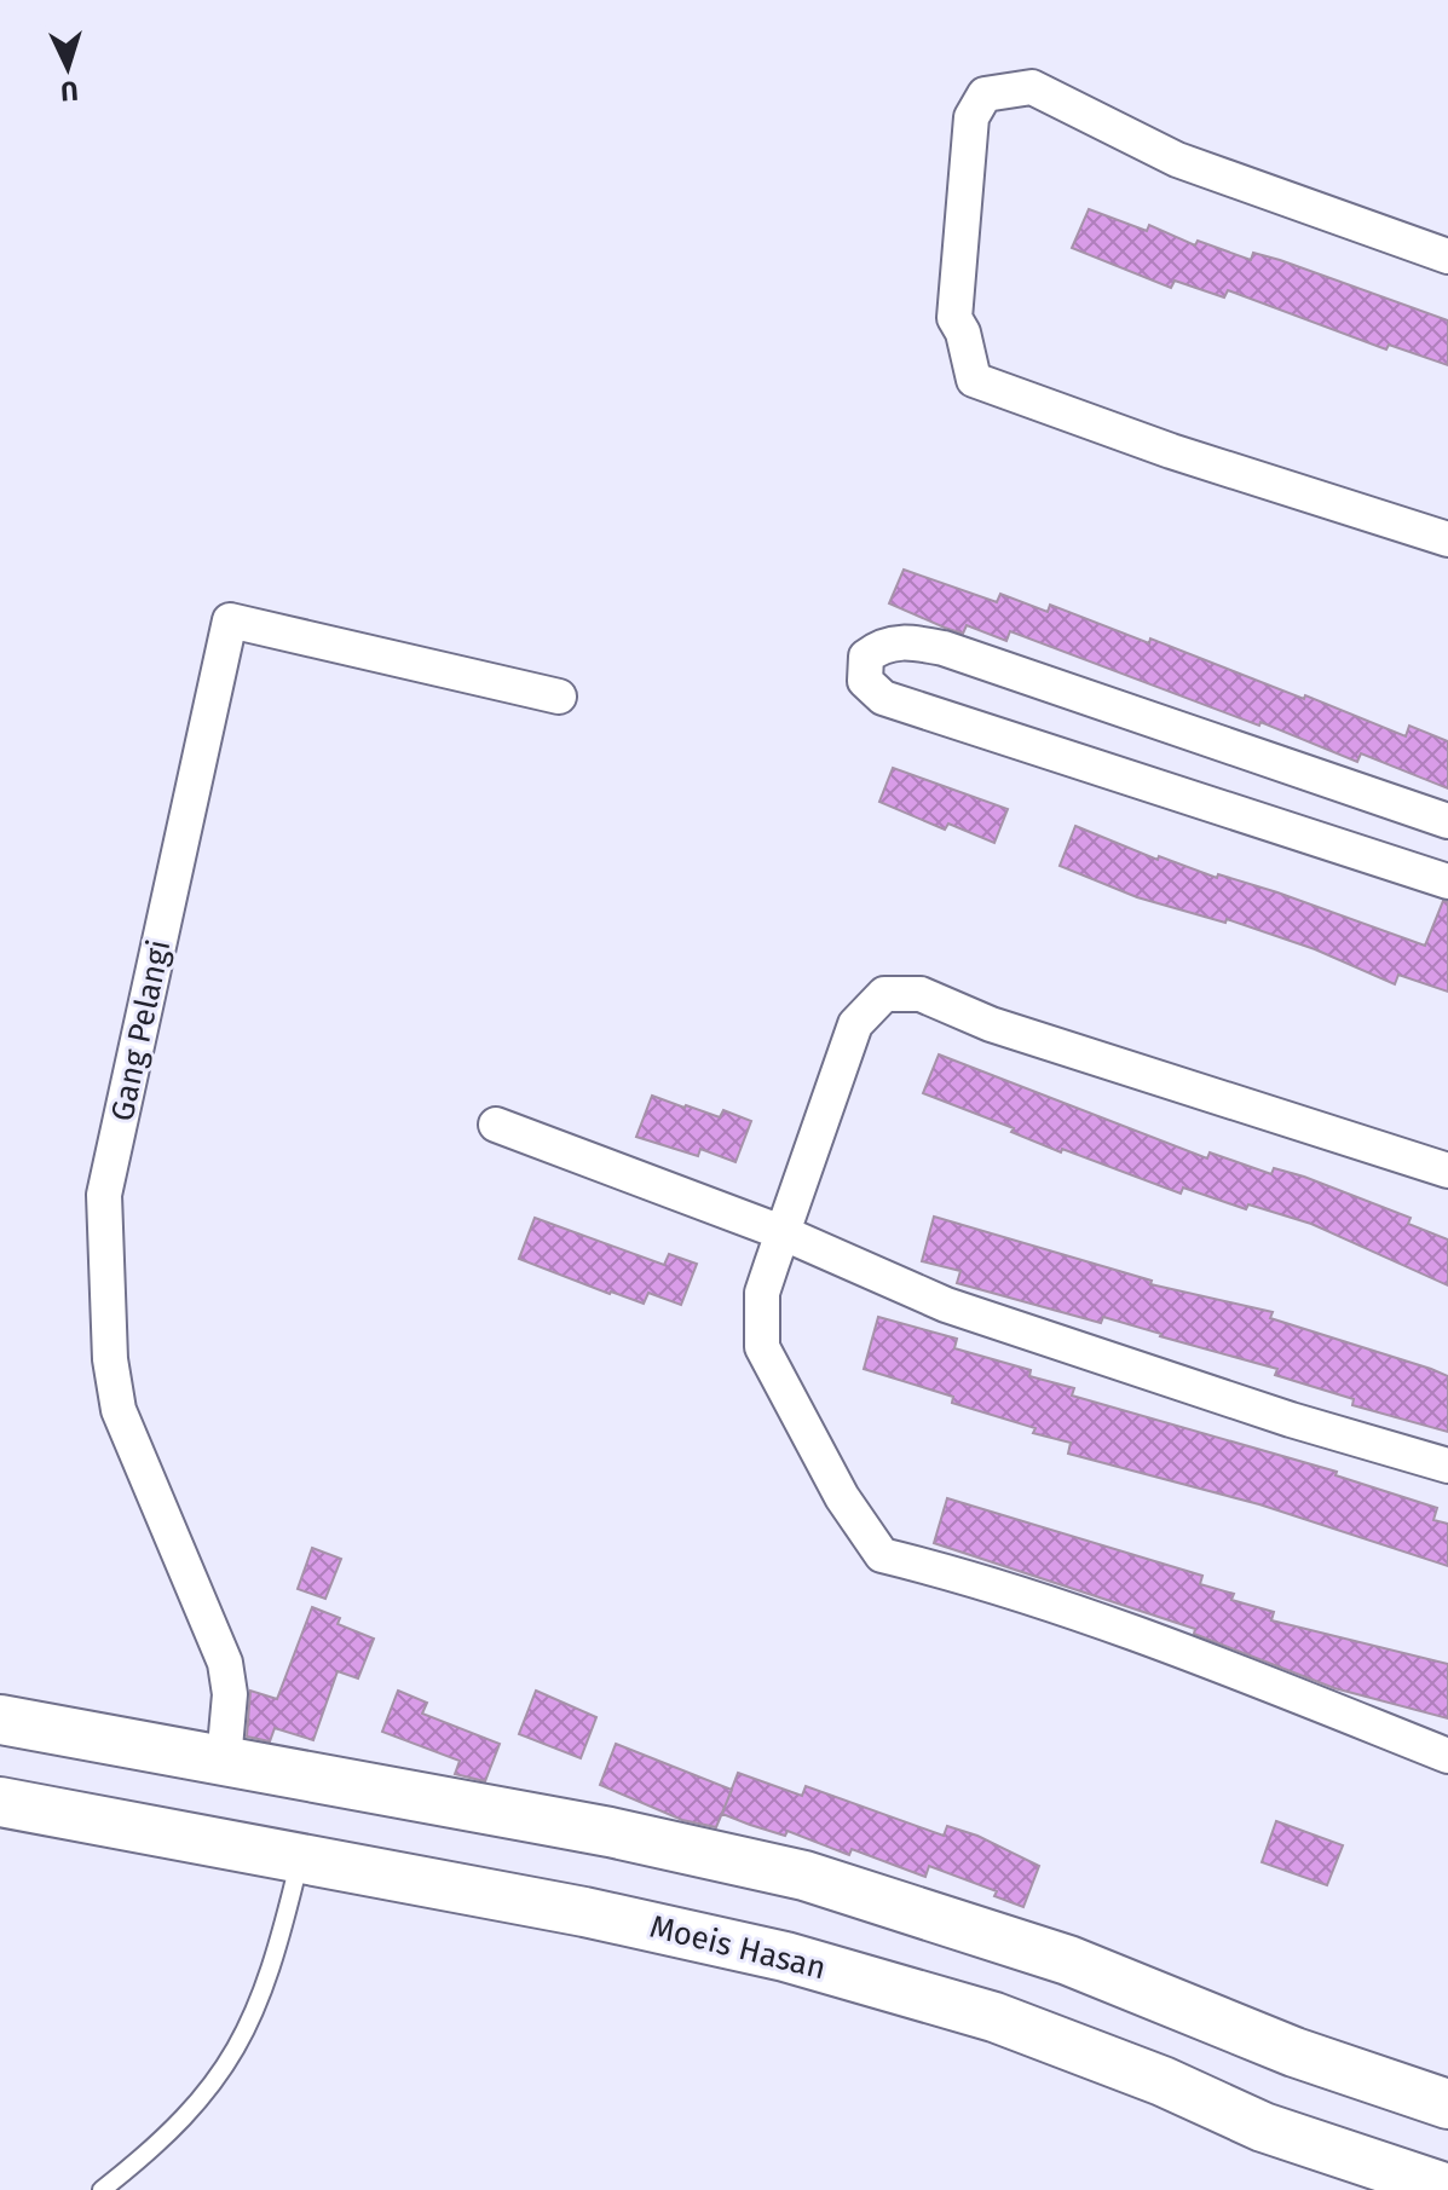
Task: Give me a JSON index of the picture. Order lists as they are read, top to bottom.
{
  "streets": {
    "main road": ["Moeis Hasan"],
    "street": ["Gang Pelangi"]
  },
  "north": "bottom"
}
